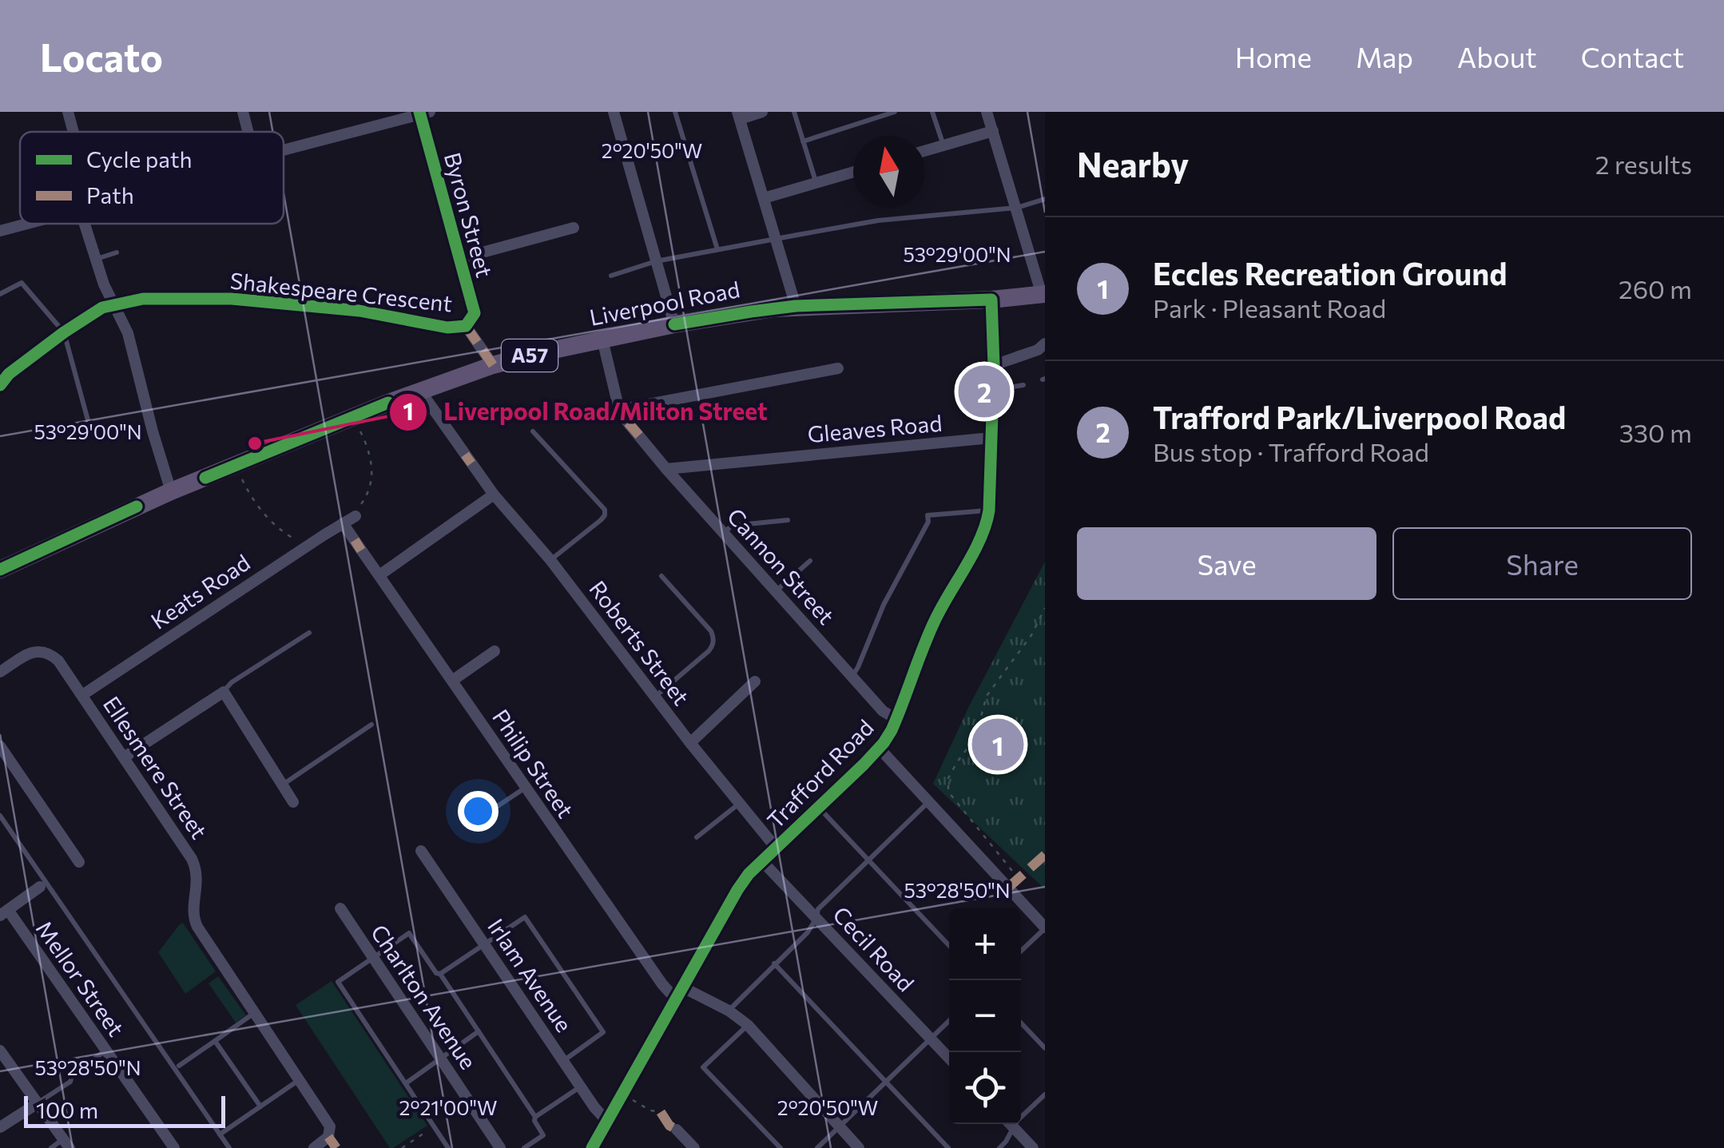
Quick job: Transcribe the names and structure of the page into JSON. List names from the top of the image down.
{
  "streets": {
    "main road": ["Liverpool Road", "A57"],
    "street": [
      "Byron Street",
      "Shakespeare Crescent",
      "Gleaves Road",
      "Cannon Street",
      "Keats Road",
      "Roberts Street",
      "Philip Street",
      "Ellesmere Street",
      "Trafford Road",
      "Cecil Road",
      "Irlam Avenue",
      "Mellor Street",
      "Charlton Avenue"
    ]
  },
  "crossings": [
    ["Byron Street", "Shakespeare Crescent"],
    ["Liverpool Road", "Cannon Street"],
    ["Liverpool Road", "Roberts Street"],
    ["Liverpool Road", "Trafford Road"],
    ["Gleaves Road", "Cannon Street"],
    ["Gleaves Road", "Trafford Road"],
    ["Cannon Street", "Trafford Road"],
    ["Keats Road", "Philip Street"],
    ["Keats Road", "Ellesmere Street"],
    ["Roberts Street", "Trafford Road"],
    ["Philip Street", "Trafford Road"],
    ["Trafford Road", "Cecil Road"],
    ["Trafford Road", "Irlam Avenue"]
  ],
  "places": ["Liverpool Road/Milton Street"],
  "legend": ["Cycle path", "Path"],
  "scale_bar": "100 m",
  "north": "top",
  "page": {
    "header": "Locato",
    "nav": [
      "Home",
      "Map",
      "About",
      "Contact"
    ],
    "heading": ["Nearby", "2 results"],
    "list": [
      {
        "mark": "1",
        "name": "Eccles Recreation Ground",
        "note": "Park · Pleasant Road",
        "value": "260 m"
      },
      {
        "mark": "2",
        "name": "Trafford Park/Liverpool Road",
        "note": "Bus stop · Trafford Road",
        "value": "330 m"
      }
    ],
    "pins": ["2", "1"],
    "buttons": ["Save", "Share"],
    "map_buttons": ["+", "−"],
    "scale": "100 m"
  },
  "coordinates": [
    "2°20'50\"W",
    "53°29'00\"N",
    "53°28'50\"N",
    "2°21'00\"W"
  ]
}
